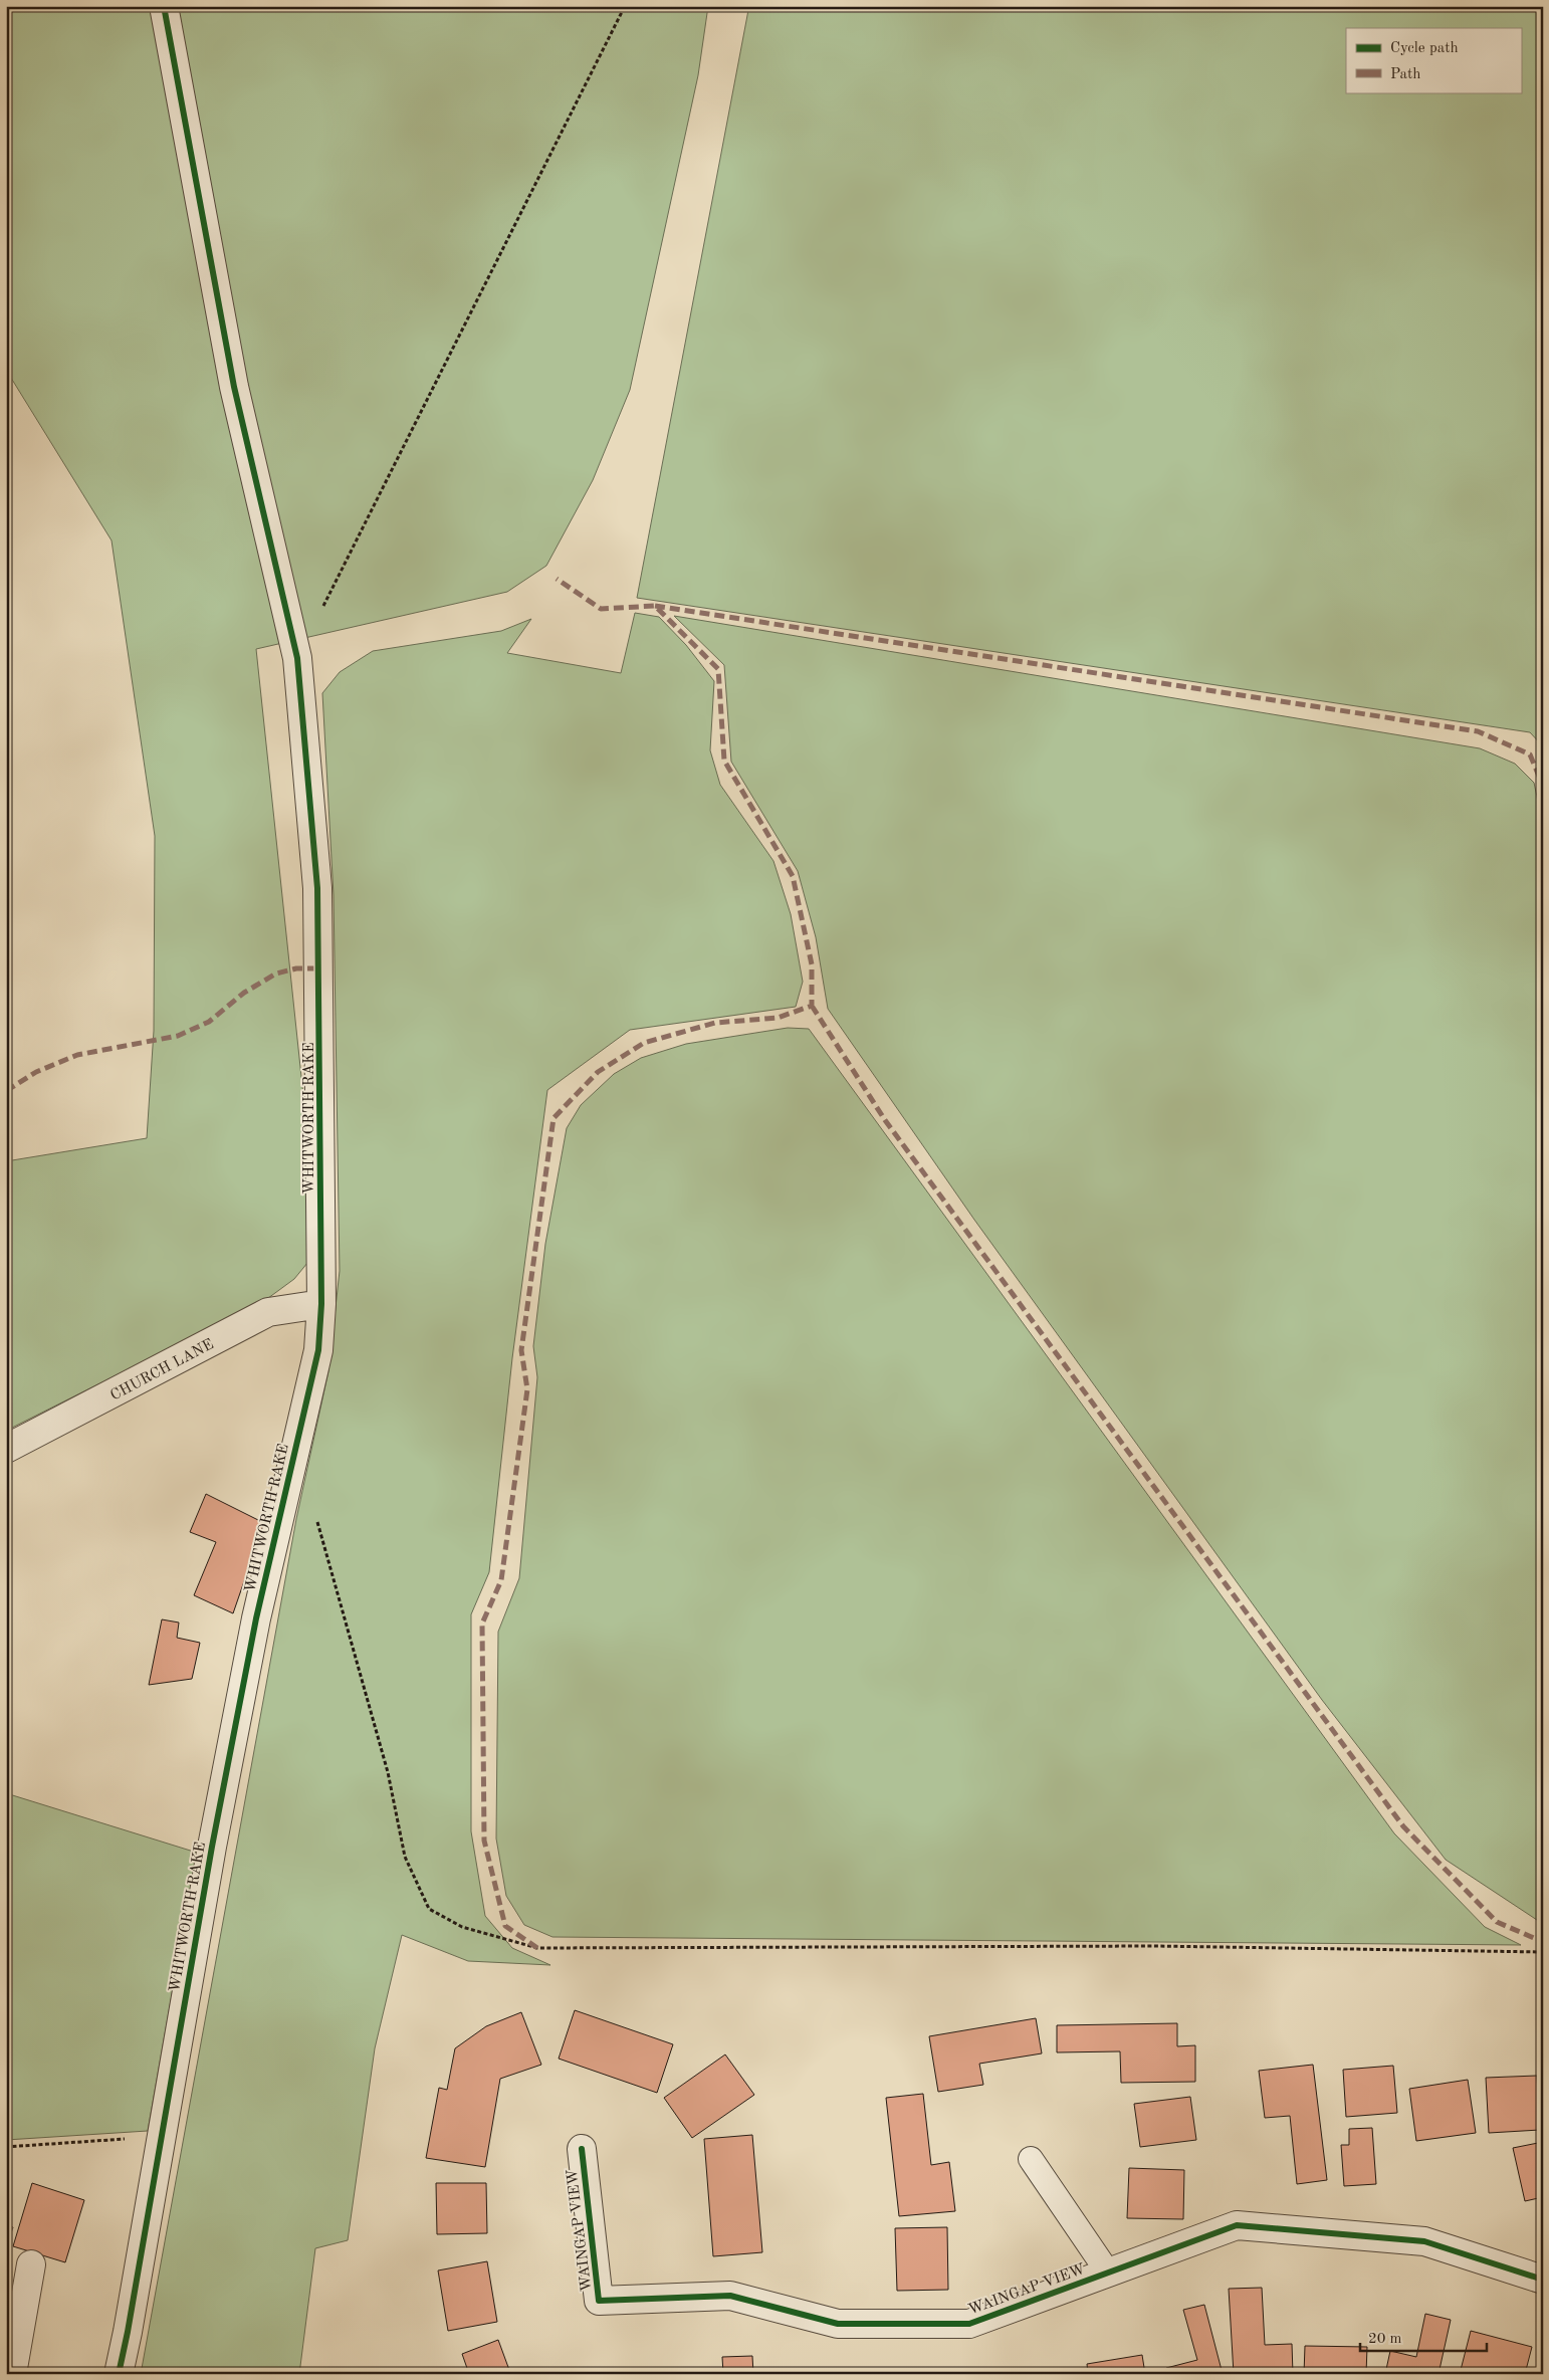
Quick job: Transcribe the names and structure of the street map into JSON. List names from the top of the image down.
{
  "streets": {
    "street": ["WHITWORTH RAKE", "CHURCH LANE", "WAINGAP VIEW"]
  },
  "crossings": [
    ["WHITWORTH RAKE", "CHURCH LANE"]
  ],
  "legend": ["Cycle path", "Path"],
  "scale_bar": "20 m"
}
